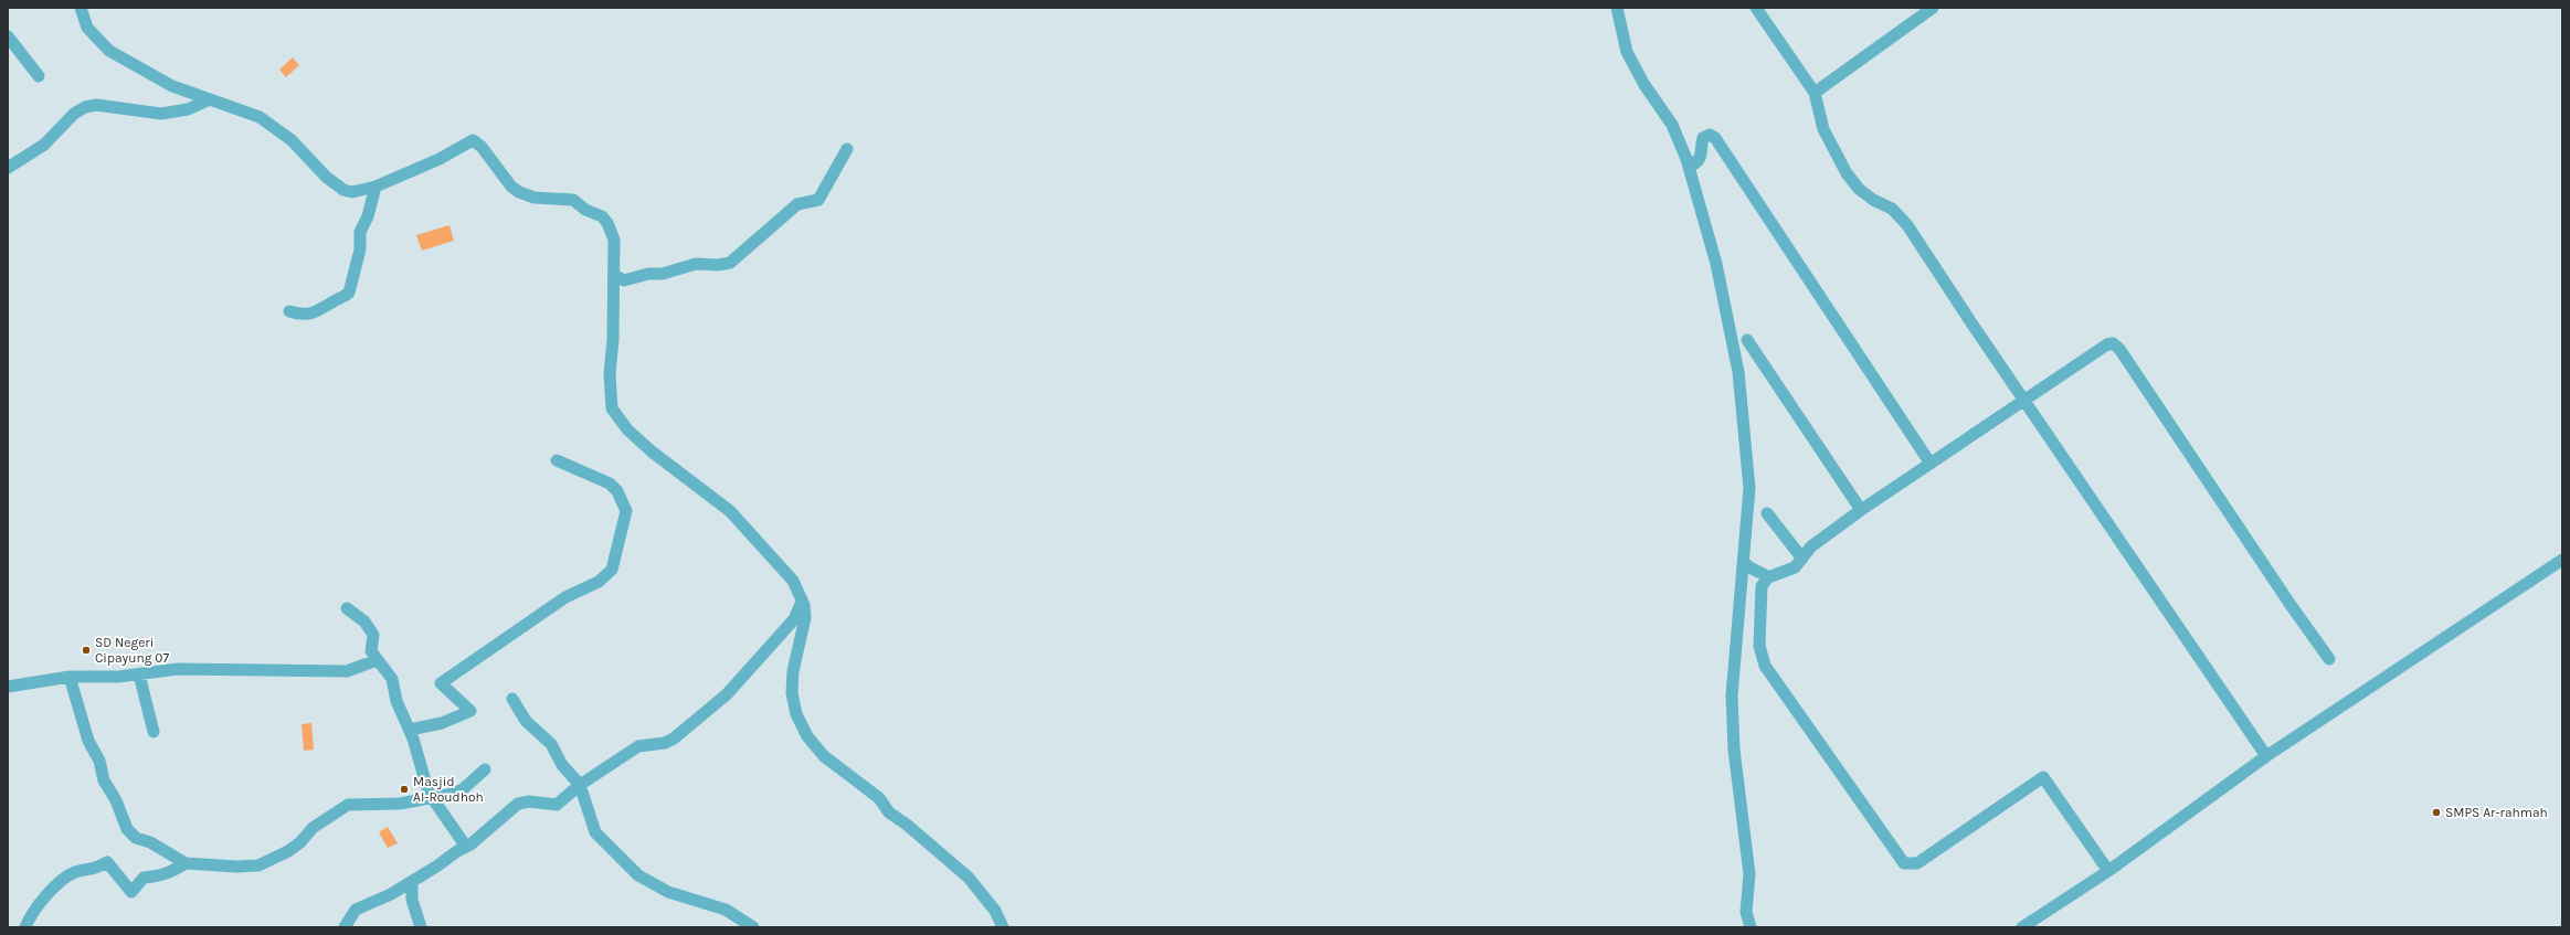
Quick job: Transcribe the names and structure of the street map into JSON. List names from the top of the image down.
{
  "places": ["SD Negeri Cipayung 07", "Masjid Al-Roudhoh", "SMPS Ar-rahmah"]
}
